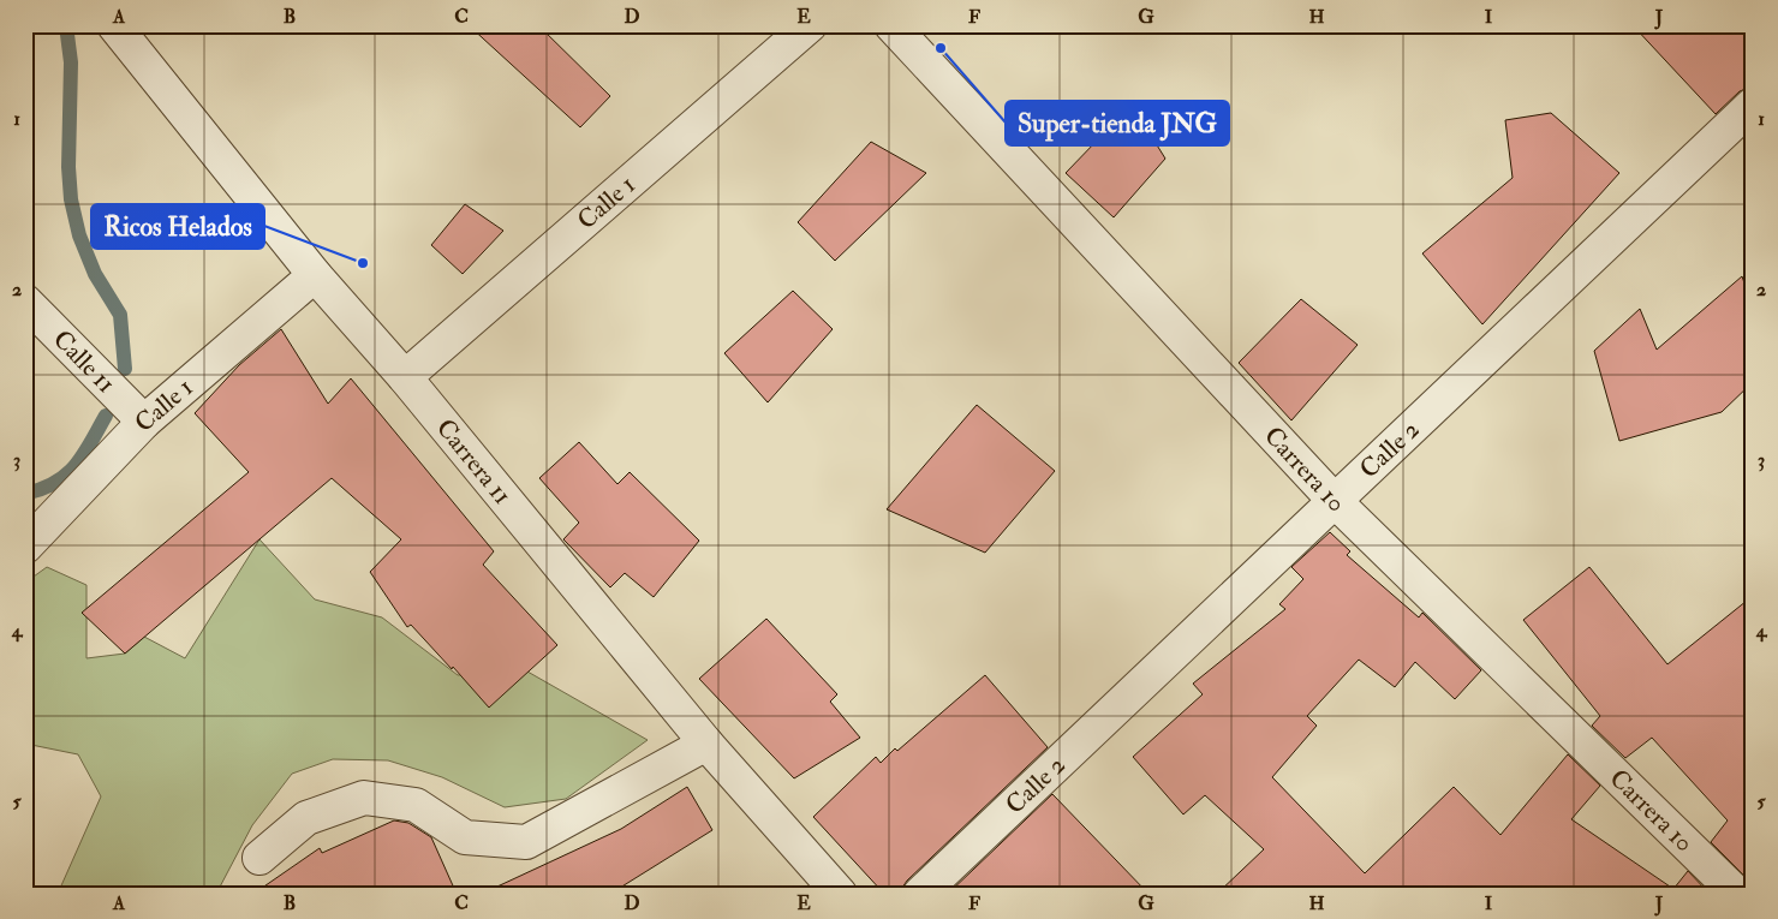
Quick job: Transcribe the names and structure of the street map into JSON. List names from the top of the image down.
{
  "streets": {
    "street": [
      "Calle 1",
      "Calle 11",
      "Calle 2",
      "Carrera 11",
      "Carrera 10"
    ]
  },
  "crossings": [
    ["Calle 1", "Calle 11"],
    ["Calle 1", "Carrera 11"],
    ["Calle 2", "Carrera 10"]
  ],
  "places": ["Super-tienda JNG", "Ricos Helados"],
  "grid": {
    "columns": [
      "A",
      "B",
      "C",
      "D",
      "E",
      "F",
      "G",
      "H",
      "I",
      "J"
    ],
    "rows": [
      "1",
      "2",
      "3",
      "4",
      "5"
    ]
  }
}
